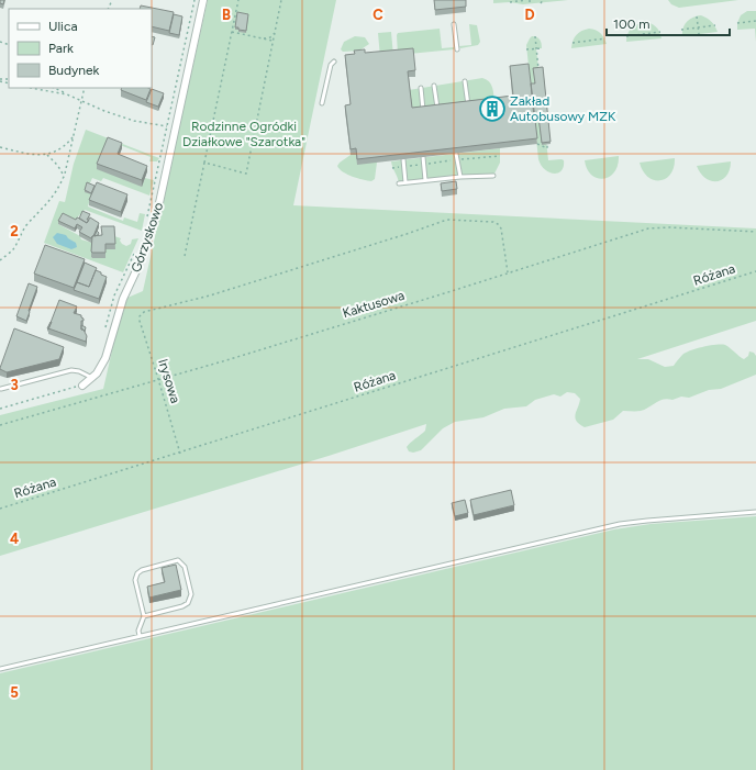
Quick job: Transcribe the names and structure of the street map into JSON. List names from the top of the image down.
{
  "streets": {
    "street": ["Górzyskowo"],
    "path": ["Różana", "Kaktusowa", "Irysowa"]
  },
  "crossings": [
    ["Różana", "Irysowa"],
    ["Kaktusowa", "Irysowa"]
  ],
  "parks": ["Rodzinne Ogródki Działkowe \"Szarotka\""],
  "places": {
    "building": ["Zakład Autobusowy MZK"]
  },
  "legend": ["Ulica", "Park", "Budynek"],
  "scale_bar": "100 m",
  "grid": {
    "columns": ["B", "C", "D"],
    "rows": [
      "2",
      "3",
      "4",
      "5"
    ]
  }
}
